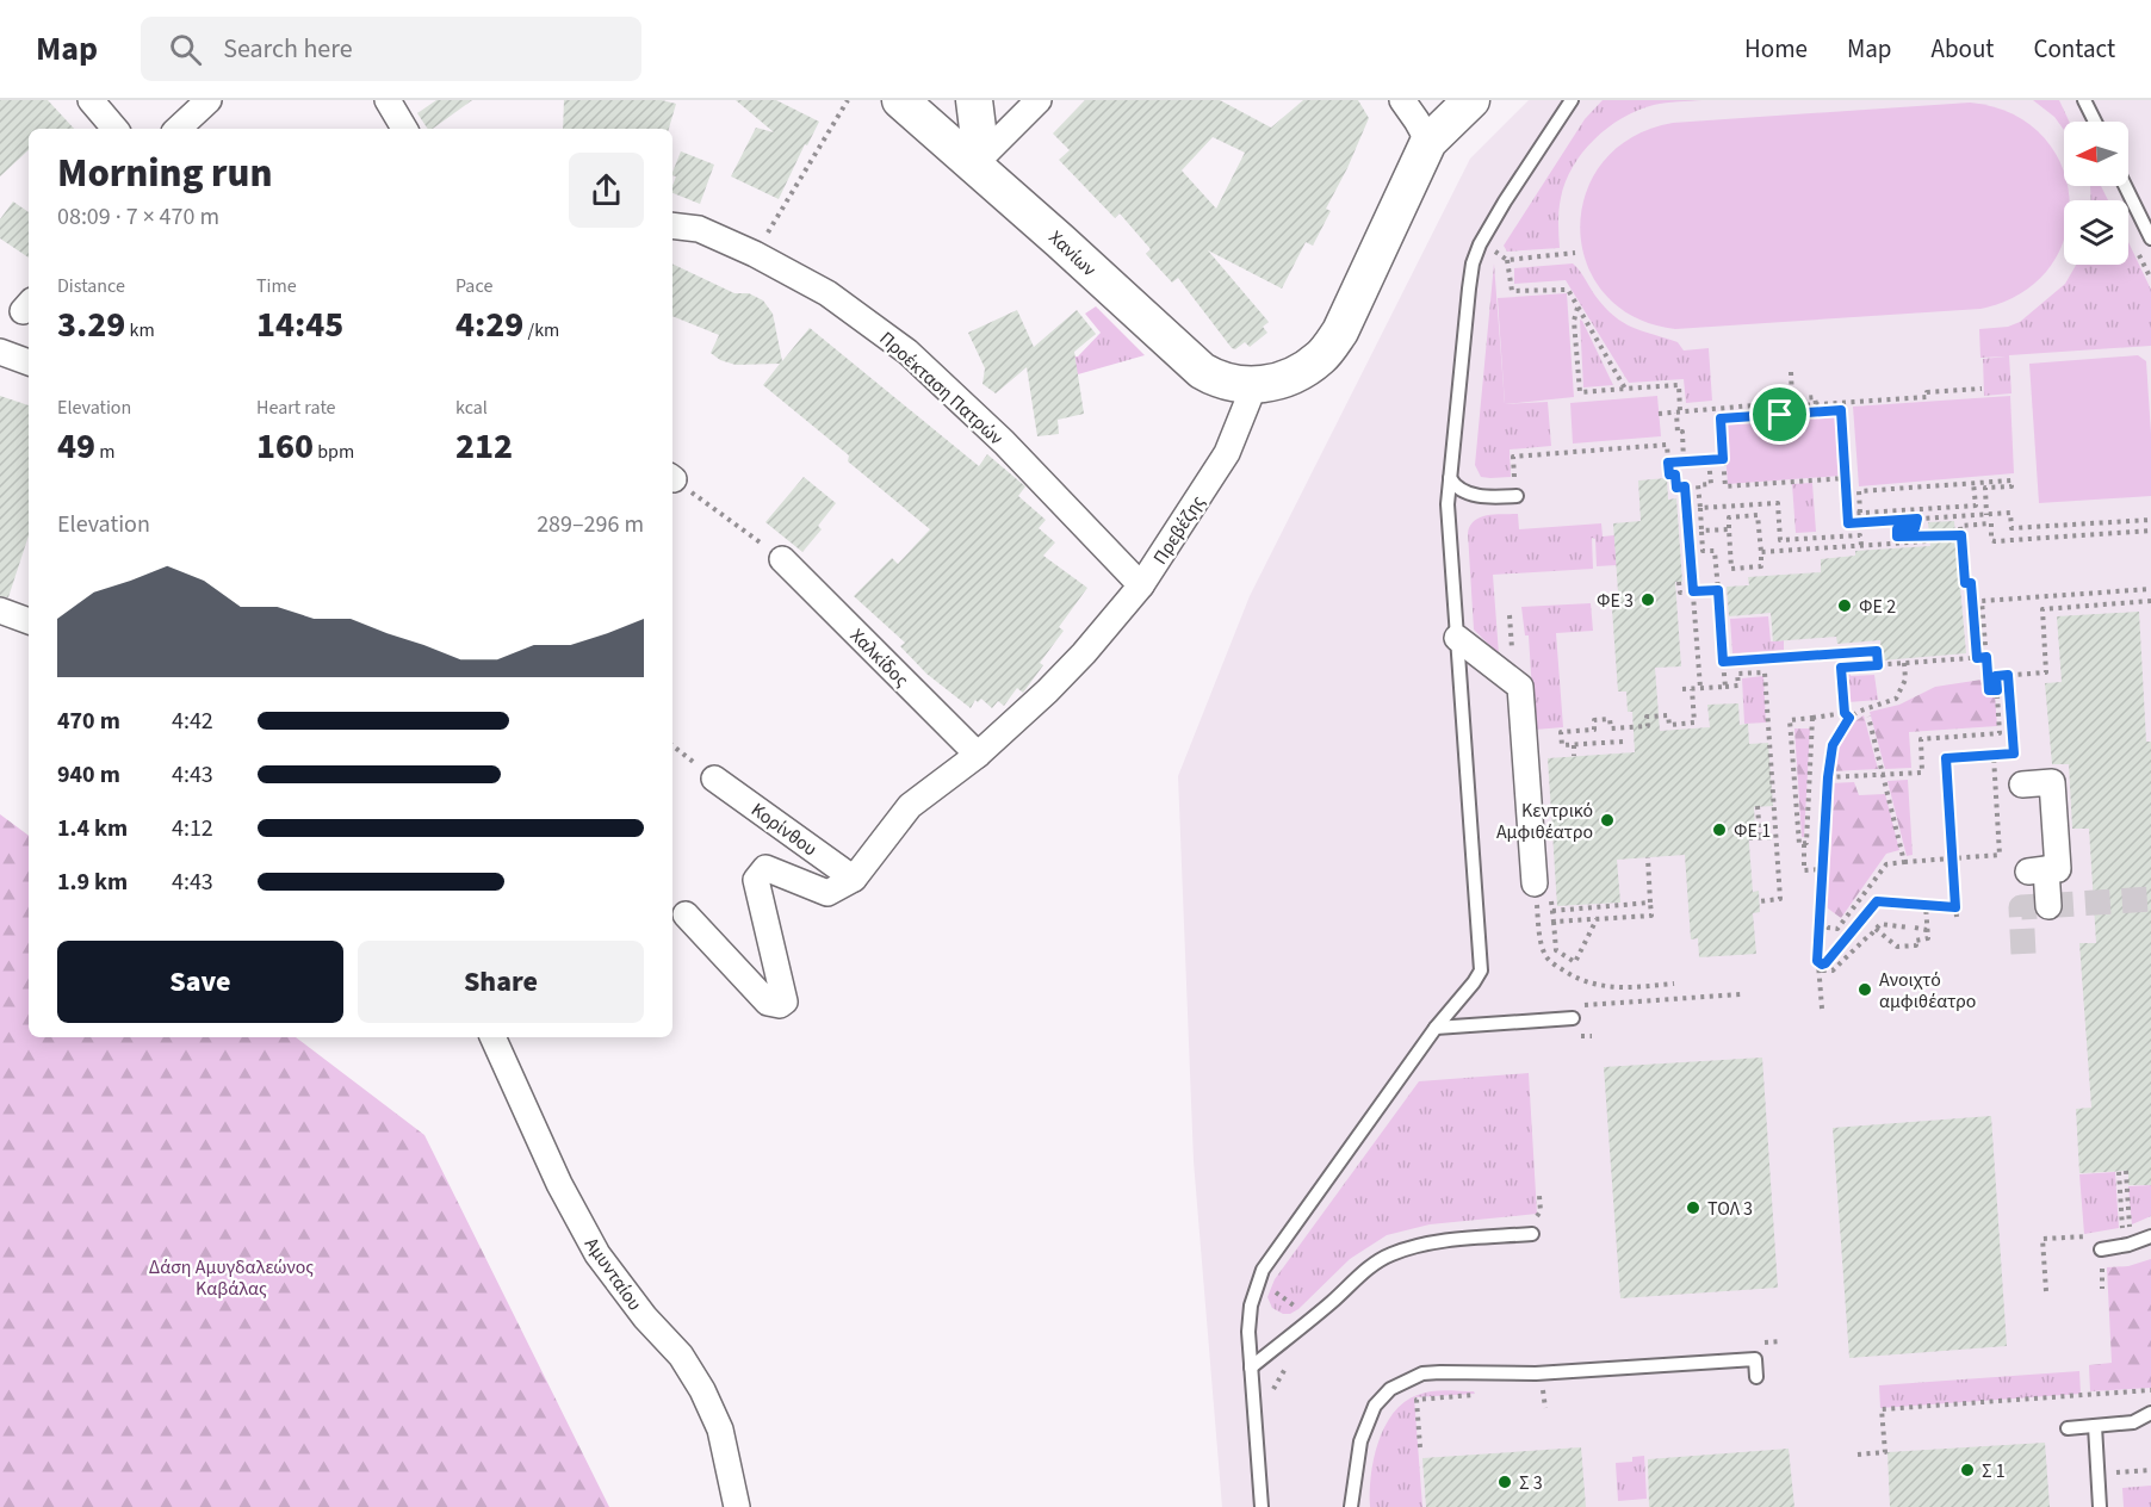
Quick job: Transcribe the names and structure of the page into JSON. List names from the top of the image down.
{
  "streets": {
    "street": [
      "Χανίων",
      "Προέκταση Πατρών",
      "Πρεβέζης",
      "Χαλκίδος",
      "Κορίνθου",
      "Αμυνταίου"
    ]
  },
  "crossings": [
    ["Χανίων", "Πρεβέζης"],
    ["Προέκταση Πατρών", "Πρεβέζης"],
    ["Πρεβέζης", "Χαλκίδος"],
    ["Πρεβέζης", "Κορίνθου"]
  ],
  "parks": ["Δάση Αμυγδαλεώνος Καβάλας"],
  "places": [
    "ΦΕ 3",
    "ΦΕ 2",
    "Κεντρικό Αμφιθέατρο",
    "ΦΕ 1",
    "Ανοιχτό αμφιθέατρο",
    "ΤΟΛ 3",
    "Σ 1",
    "Σ 3"
  ],
  "north": "left",
  "page": {
    "header": "Map",
    "search": "Search here",
    "nav": [
      "Home",
      "Map",
      "About",
      "Contact"
    ],
    "heading": ["Morning run", "08:09 · 7 × 470 m"],
    "stats": [
      ["Distance", "3.29 km"],
      ["Time", "14:45"],
      ["Pace", "4:29 /km"],
      ["Elevation", "49 m"],
      ["Heart rate", "160 bpm"],
      ["kcal", "212"]
    ],
    "chart": ["Elevation", "289–296 m"],
    "list": [
      {
        "name": "470 m",
        "note": "4:42"
      },
      {
        "name": "940 m",
        "note": "4:43"
      },
      {
        "name": "1.4 km",
        "note": "4:12"
      },
      {
        "name": "1.9 km",
        "note": "4:43"
      }
    ],
    "buttons": ["Save", "Share"]
  }
}
